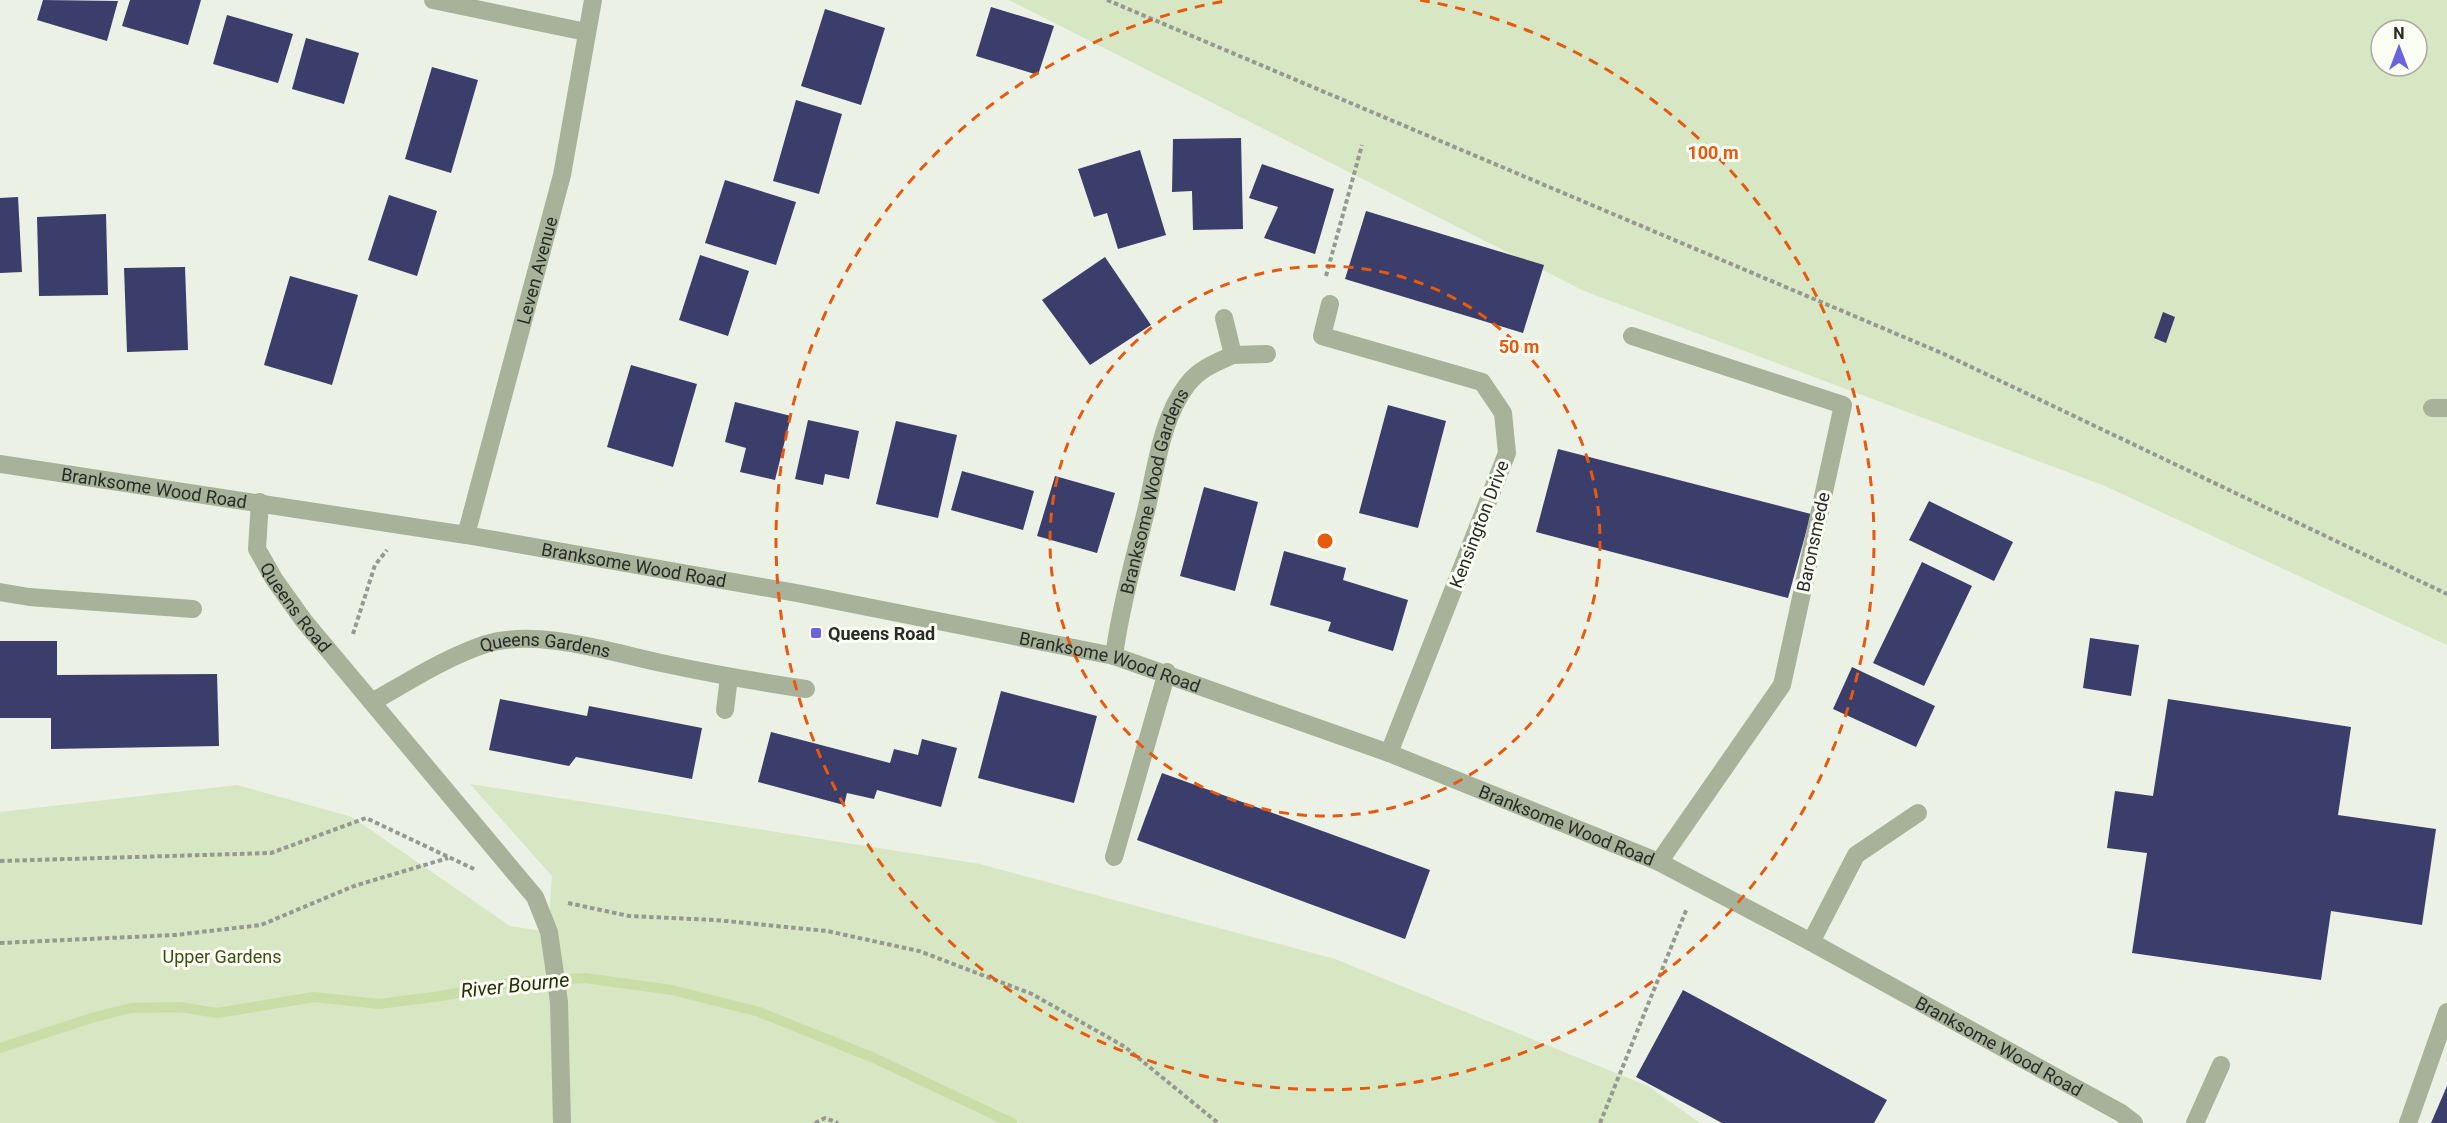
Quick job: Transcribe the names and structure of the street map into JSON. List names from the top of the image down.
{
  "streets": {
    "street": [
      "Leven Avenue",
      "Branksome Wood Road",
      "Branksome Wood Gardens",
      "Kensington Drive",
      "Baronsmede",
      "Queens Road",
      "Queens Gardens"
    ]
  },
  "crossings": [
    ["Leven Avenue", "Branksome Wood Road"],
    ["Branksome Wood Road", "Branksome Wood Gardens"],
    ["Branksome Wood Road", "Kensington Drive"],
    ["Branksome Wood Road", "Baronsmede"],
    ["Branksome Wood Road", "Queens Road"],
    ["Queens Road", "Queens Gardens"]
  ],
  "water": ["River Bourne"],
  "parks": ["Upper Gardens"],
  "places": {
    "transit": ["Queens Road"]
  },
  "north": "top",
  "rings": ["100 m", "50 m"]
}
